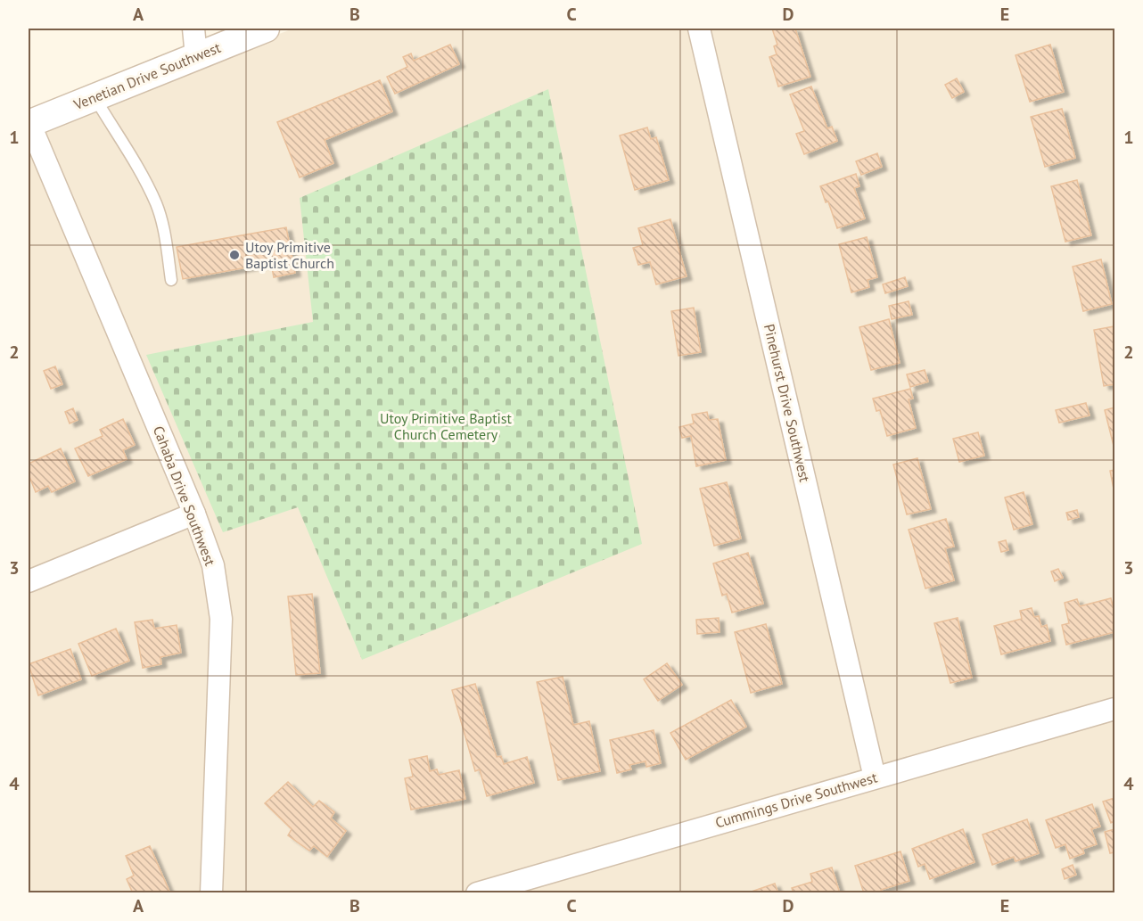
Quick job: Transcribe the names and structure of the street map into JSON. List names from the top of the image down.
{
  "streets": {
    "street": [
      "Venetian Drive Southwest",
      "Pinehurst Drive Southwest",
      "Cahaba Drive Southwest",
      "Cummings Drive Southwest"
    ]
  },
  "crossings": [
    ["Venetian Drive Southwest", "Cahaba Drive Southwest"],
    ["Pinehurst Drive Southwest", "Cummings Drive Southwest"]
  ],
  "parks": ["Utoy Primitive Baptist Church Cemetery"],
  "places": ["Utoy Primitive Baptist Church"],
  "grid": {
    "columns": [
      "A",
      "B",
      "C",
      "D",
      "E"
    ],
    "rows": [
      "1",
      "2",
      "3",
      "4"
    ]
  }
}
